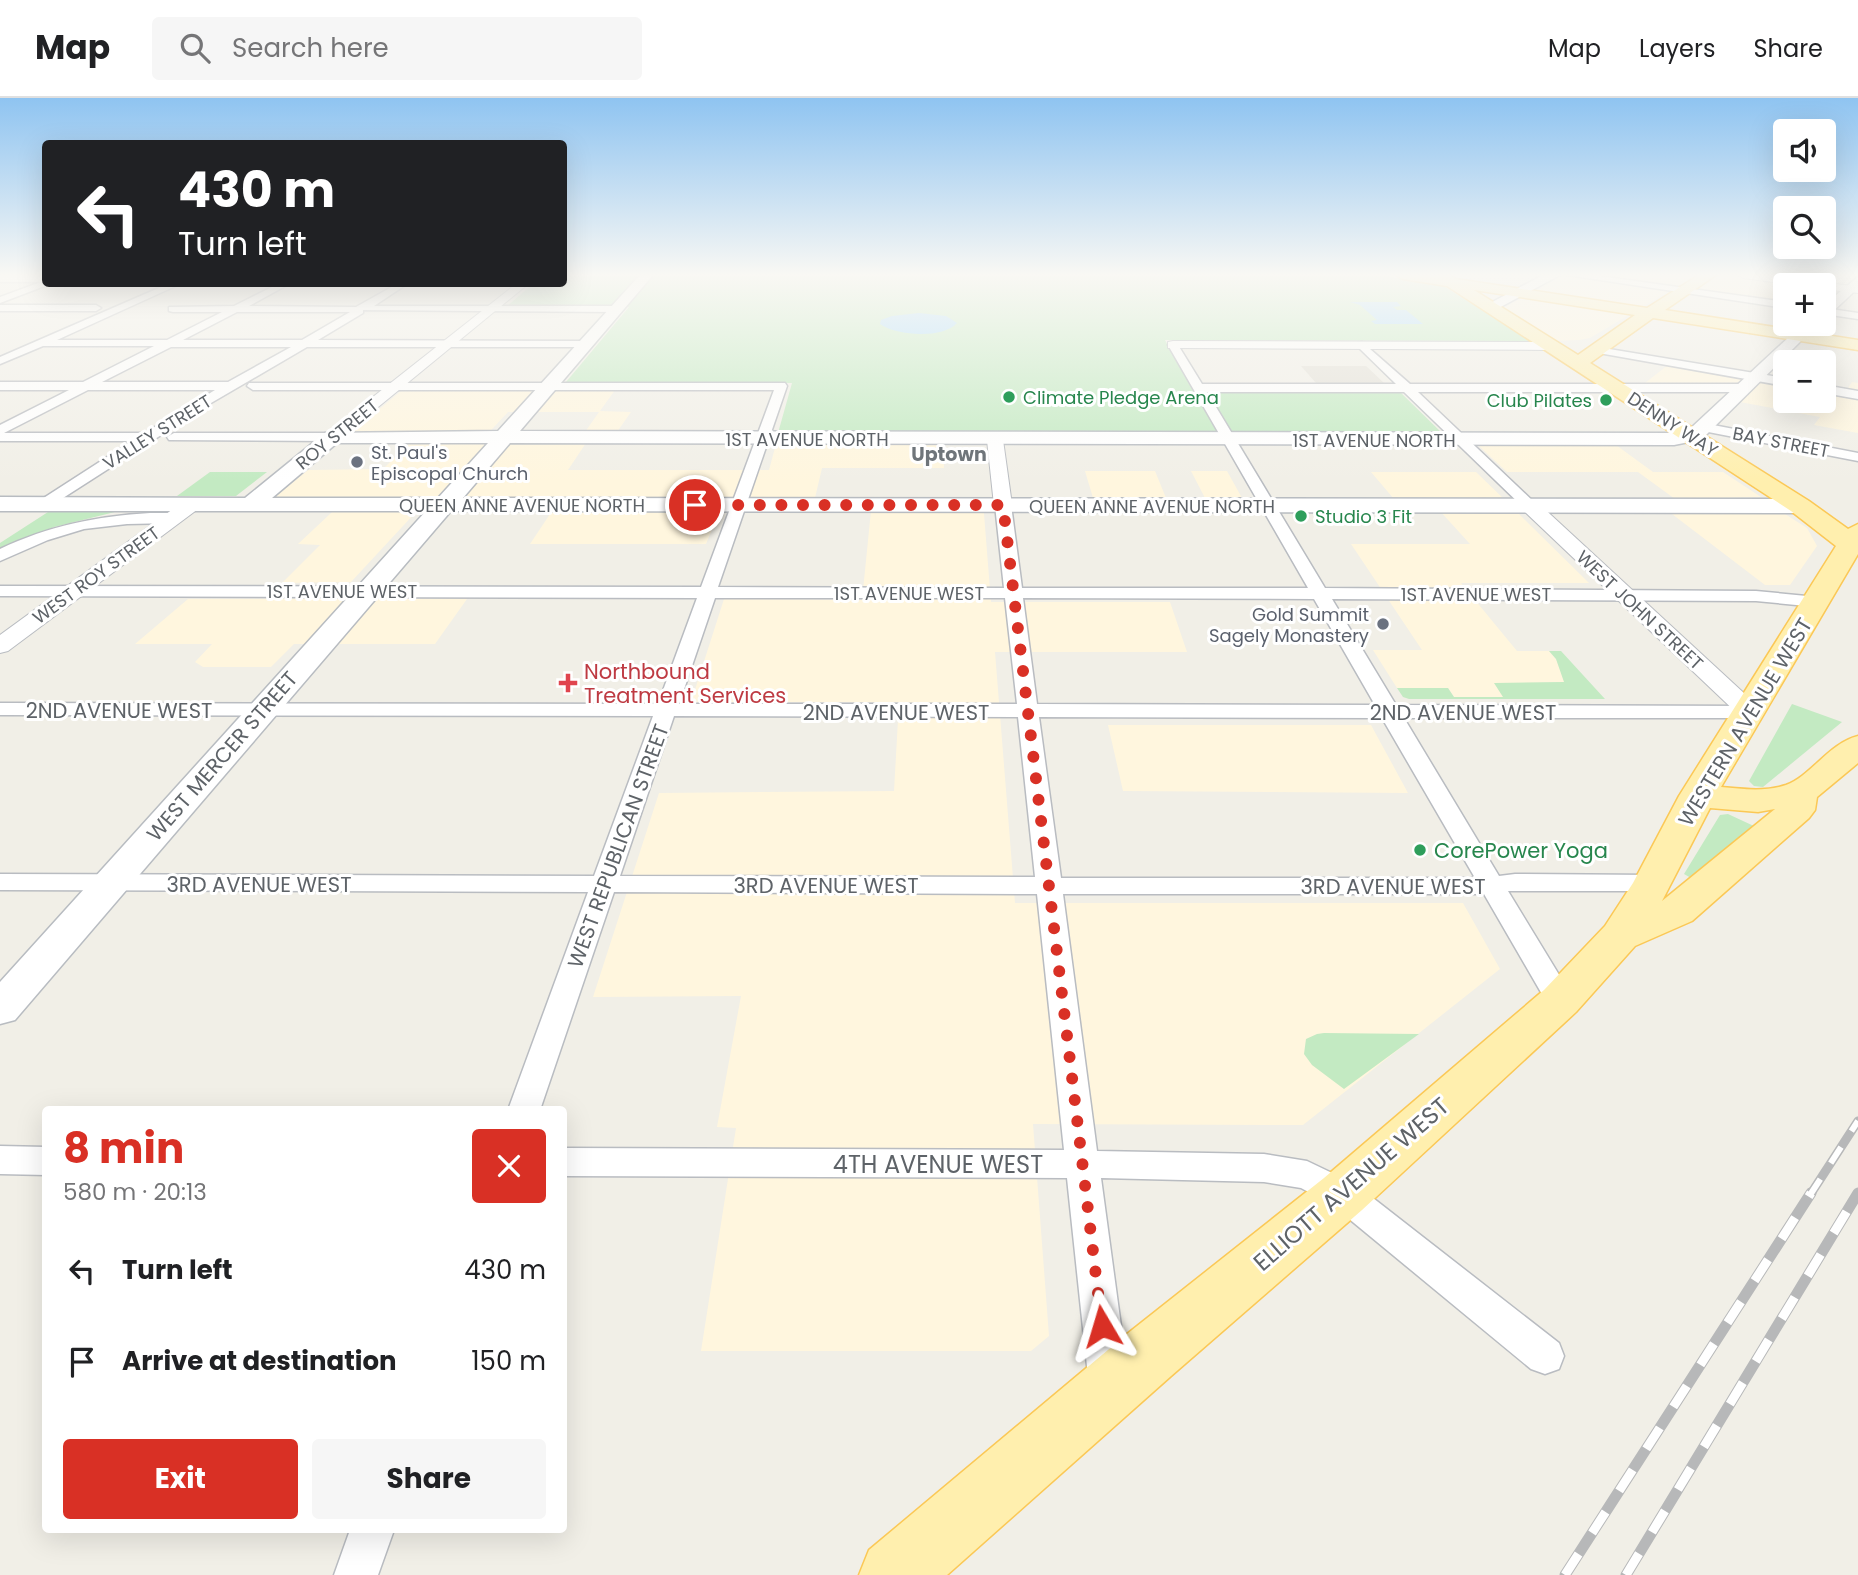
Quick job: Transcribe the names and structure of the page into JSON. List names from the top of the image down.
{
  "streets": {
    "main road": [
      "DENNY WAY",
      "ROY STREET",
      "1ST AVENUE NORTH",
      "QUEEN ANNE AVENUE NORTH",
      "WESTERN AVENUE WEST",
      "WEST MERCER STREET",
      "ELLIOTT AVENUE WEST"
    ],
    "street": [
      "VALLEY STREET",
      "BAY STREET",
      "WEST ROY STREET",
      "1ST AVENUE WEST",
      "WEST JOHN STREET",
      "2ND AVENUE WEST",
      "WEST REPUBLICAN STREET",
      "3RD AVENUE WEST",
      "4TH AVENUE WEST"
    ]
  },
  "crossings": [
    ["DENNY WAY", "1ST AVENUE NORTH"],
    ["DENNY WAY", "BAY STREET"],
    ["DENNY WAY", "QUEEN ANNE AVENUE NORTH"],
    ["DENNY WAY", "WESTERN AVENUE WEST"],
    ["VALLEY STREET", "1ST AVENUE NORTH"],
    ["VALLEY STREET", "QUEEN ANNE AVENUE NORTH"],
    ["ROY STREET", "1ST AVENUE NORTH"],
    ["ROY STREET", "QUEEN ANNE AVENUE NORTH"],
    ["1ST AVENUE NORTH", "BAY STREET"],
    ["1ST AVENUE NORTH", "WEST MERCER STREET"],
    ["1ST AVENUE NORTH", "WEST REPUBLICAN STREET"],
    ["QUEEN ANNE AVENUE NORTH", "WEST ROY STREET"],
    ["QUEEN ANNE AVENUE NORTH", "WEST JOHN STREET"],
    ["QUEEN ANNE AVENUE NORTH", "WEST MERCER STREET"],
    ["QUEEN ANNE AVENUE NORTH", "WEST REPUBLICAN STREET"],
    ["WEST ROY STREET", "1ST AVENUE WEST"],
    ["1ST AVENUE WEST", "WEST JOHN STREET"],
    ["1ST AVENUE WEST", "WESTERN AVENUE WEST"],
    ["1ST AVENUE WEST", "WEST MERCER STREET"],
    ["1ST AVENUE WEST", "WEST REPUBLICAN STREET"],
    ["WEST JOHN STREET", "2ND AVENUE WEST"],
    ["WEST JOHN STREET", "WESTERN AVENUE WEST"],
    ["2ND AVENUE WEST", "WESTERN AVENUE WEST"],
    ["2ND AVENUE WEST", "WEST MERCER STREET"],
    ["2ND AVENUE WEST", "WEST REPUBLICAN STREET"],
    ["WESTERN AVENUE WEST", "3RD AVENUE WEST"],
    ["WESTERN AVENUE WEST", "ELLIOTT AVENUE WEST"],
    ["WEST MERCER STREET", "WEST REPUBLICAN STREET"],
    ["WEST MERCER STREET", "3RD AVENUE WEST"],
    ["WEST REPUBLICAN STREET", "3RD AVENUE WEST"],
    ["4TH AVENUE WEST", "ELLIOTT AVENUE WEST"]
  ],
  "districts": ["Uptown"],
  "places": {
    "other": [
      "Climate Pledge Arena",
      "Club Pilates",
      "St. Paul's Episcopal Church",
      "Studio 3 Fit",
      "Gold Summit Sagely Monastery",
      "CorePower Yoga"
    ],
    "health": ["Northbound Treatment Services"]
  },
  "page": {
    "header": "Map",
    "search": "Search here",
    "nav": ["Map", "Layers", "Share"],
    "map_buttons": ["+", "−"],
    "turn": ["430 m", "Turn left"],
    "heading": ["8 min", "580 m · 20:13"],
    "list": [
      {
        "name": "Turn left",
        "value": "430 m"
      },
      {
        "name": "Arrive at destination",
        "value": "150 m"
      }
    ],
    "buttons": ["Exit", "Share"]
  }
}
